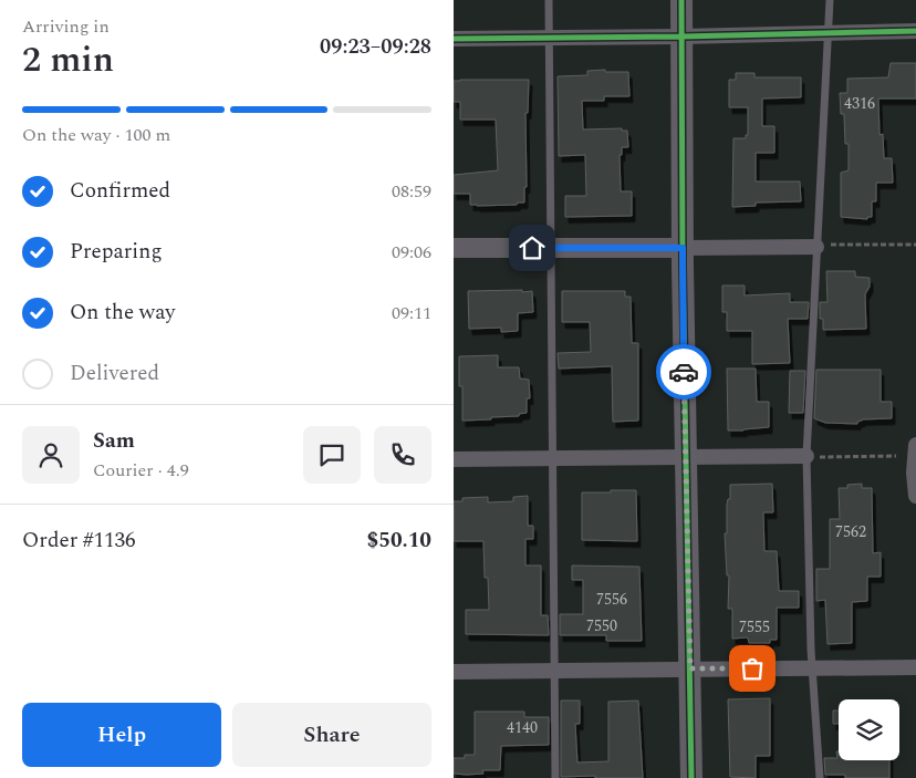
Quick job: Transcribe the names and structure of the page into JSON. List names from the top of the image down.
{
  "house_numbers": [
    "4316",
    "7562",
    "7556",
    "7550",
    "7555",
    "4140"
  ],
  "page": {
    "heading": ["2 min", "Arriving in", "09:23–09:28"],
    "panel": [
      "Sam",
      "Courier · 4.9",
      "Order #1136",
      "$50.10"
    ],
    "bar": "On the way · 100 m",
    "list": [
      ["Confirmed", "08:59"],
      ["Preparing", "09:06"],
      ["On the way", "09:11"],
      "Delivered"
    ],
    "buttons": ["Help", "Share"]
  }
}
